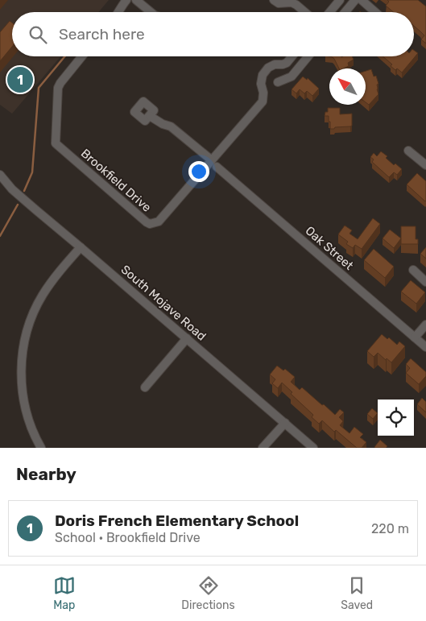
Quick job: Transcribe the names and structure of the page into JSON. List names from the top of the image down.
{
  "streets": {
    "street": ["Brookfield Drive", "Oak Street", "South Mojave Road"]
  },
  "crossings": [
    ["Brookfield Drive", "Oak Street"]
  ],
  "north": "top left",
  "page": {
    "search": "Search here",
    "pins": "1",
    "heading": "Nearby",
    "list": [
      {
        "mark": "1",
        "name": "Doris French Elementary School",
        "note": "School · Brookfield Drive",
        "value": "220 m"
      }
    ],
    "nav": ["Map", "Directions", "Saved"]
  }
}
